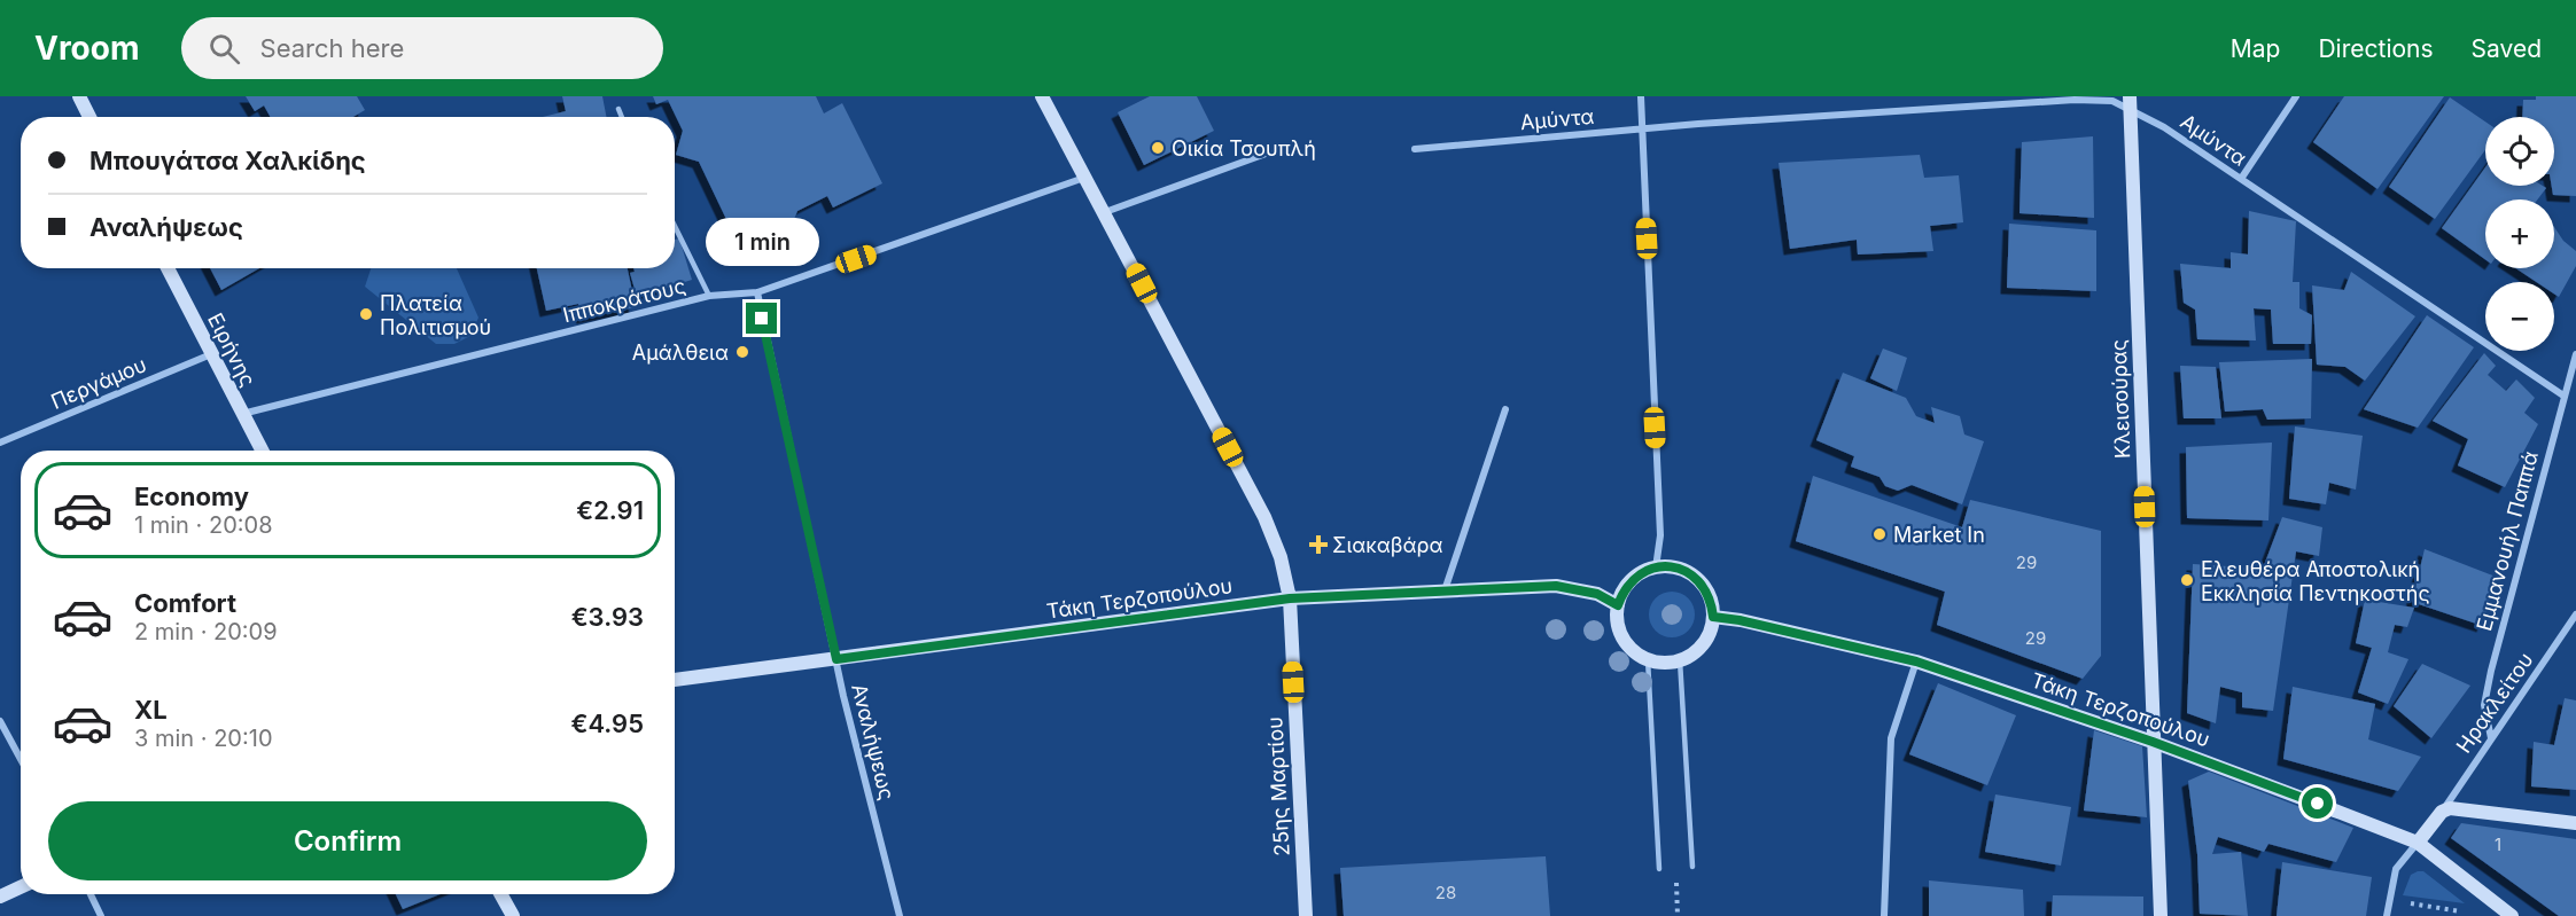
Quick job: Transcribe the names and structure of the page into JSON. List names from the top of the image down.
{
  "streets": {
    "main road": [
      "Ειρήνης",
      "Κλεισούρας",
      "Τάκη Τερζοπούλου",
      "25ης Μαρτίου"
    ],
    "street": [
      "Αμύντα",
      "Ιπποκράτους",
      "Περγάμου",
      "Εμμανουήλ Παππά",
      "Ηρακλείτου",
      "Αναλήψεως"
    ]
  },
  "crossings": [
    ["Αμύντα", "Κλεισούρας"],
    ["Αμύντα", "Εμμανουήλ Παππά"],
    ["Ιπποκράτους", "Ειρήνης"],
    ["Ιπποκράτους", "Αναλήψεως"],
    ["Ιπποκράτους", "25ης Μαρτίου"],
    ["Ειρήνης", "Περγάμου"],
    ["Κλεισούρας", "Τάκη Τερζοπούλου"],
    ["Εμμανουήλ Παππά", "Ηρακλείτου"],
    ["Τάκη Τερζοπούλου", "Αναλήψεως"],
    ["Τάκη Τερζοπούλου", "25ης Μαρτίου"]
  ],
  "places": {
    "other": [
      "Οικία Τσουπλή",
      "Πλατεία Πολιτισμού",
      "Αμάλθεια",
      "Market In",
      "Ελευθέρα Αποστολική Εκκλησία Πεντηκοστής"
    ],
    "health": ["Σιακαβάρα"]
  },
  "house_numbers": [
    "29",
    "29",
    "1",
    "28"
  ],
  "page": {
    "header": "Vroom",
    "search": "Search here",
    "nav": ["Map", "Directions", "Saved"],
    "map_buttons": ["+", "−"],
    "banner": ["Μπουγάτσα Χαλκίδης", "Αναλήψεως"],
    "bubble": "1 min",
    "list": [
      {
        "name": "Economy",
        "note": "1 min · 20:08",
        "value": "€2.91"
      },
      {
        "name": "Comfort",
        "note": "2 min · 20:09",
        "value": "€3.93"
      },
      {
        "name": "XL",
        "note": "3 min · 20:10",
        "value": "€4.95"
      }
    ],
    "buttons": "Confirm"
  }
}
